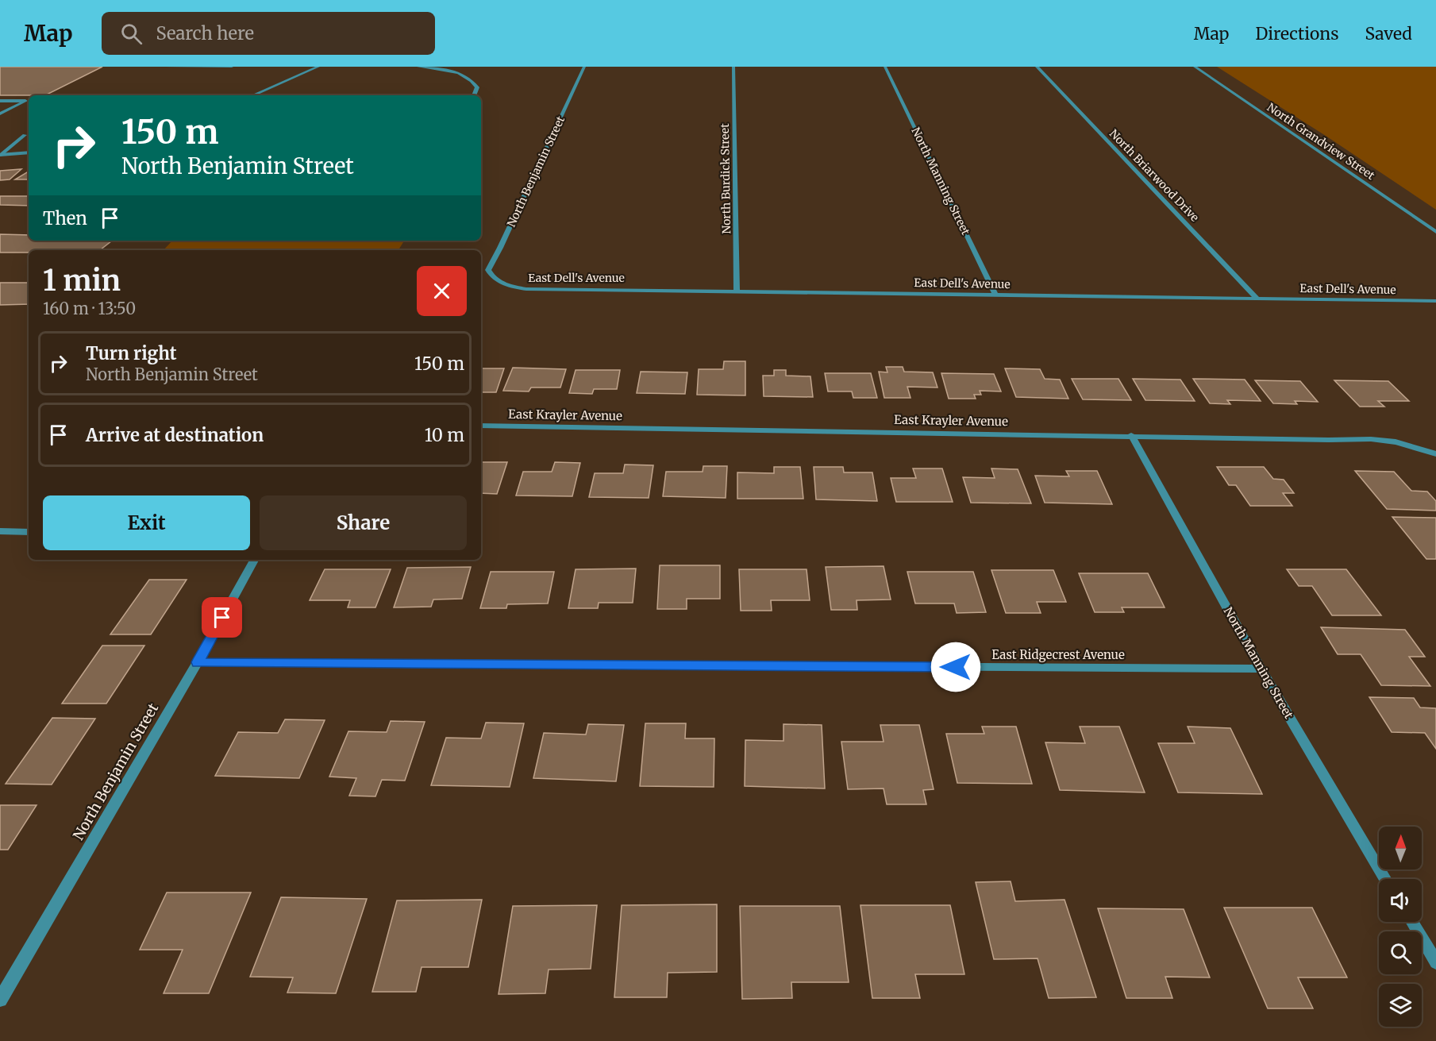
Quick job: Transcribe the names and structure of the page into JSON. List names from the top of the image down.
{
  "streets": {
    "street": [
      "North Grandview Street",
      "North Benjamin Street",
      "North Briarwood Drive",
      "North Burdick Street",
      "North Manning Street",
      "East Dell's Avenue",
      "East Krayler Avenue",
      "East Ridgecrest Avenue"
    ]
  },
  "crossings": [
    ["North Benjamin Street", "East Dell's Avenue"],
    ["North Benjamin Street", "East Ridgecrest Avenue"],
    ["North Briarwood Drive", "East Dell's Avenue"],
    ["North Burdick Street", "East Dell's Avenue"],
    ["North Manning Street", "East Dell's Avenue"],
    ["North Manning Street", "East Krayler Avenue"],
    ["North Manning Street", "East Ridgecrest Avenue"]
  ],
  "north": "top",
  "page": {
    "header": "Map",
    "search": "Search here",
    "nav": ["Map", "Directions", "Saved"],
    "turn": ["150 m", "North Benjamin Street"],
    "then": "Then",
    "heading": ["1 min", "160 m · 13:50"],
    "list": [
      {
        "name": "Turn right",
        "note": "North Benjamin Street",
        "value": "150 m"
      },
      {
        "name": "Arrive at destination",
        "value": "10 m"
      }
    ],
    "buttons": ["Exit", "Share"]
  }
}
